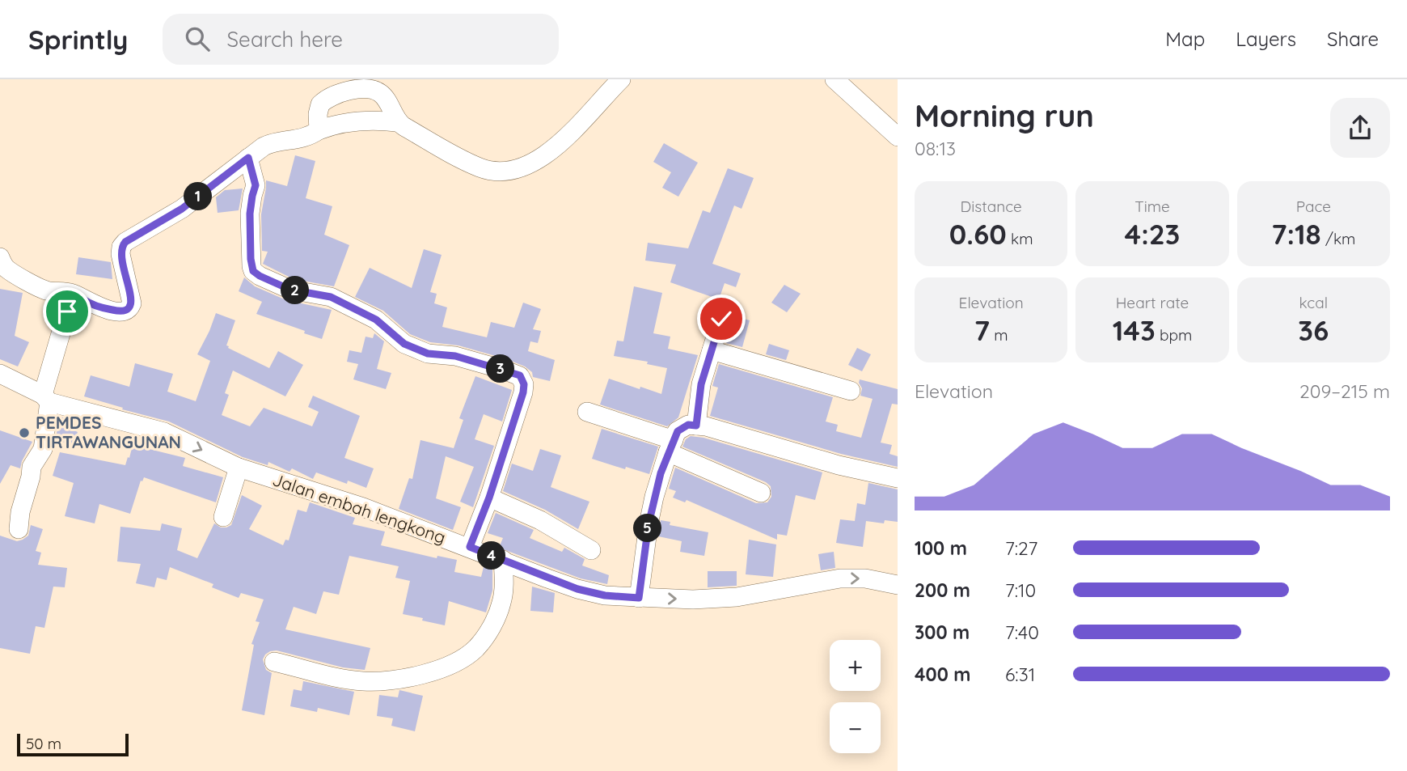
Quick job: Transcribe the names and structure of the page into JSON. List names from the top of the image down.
{
  "streets": {
    "street": ["Jalan embah lengkong"]
  },
  "places": ["PEMDES TIRTAWANGUNAN"],
  "scale_bar": "50 m",
  "page": {
    "header": "Sprintly",
    "search": "Search here",
    "nav": ["Map", "Layers", "Share"],
    "heading": ["Morning run", "08:13"],
    "stats": [
      ["Distance", "0.60 km"],
      ["Time", "4:23"],
      ["Pace", "7:18 /km"],
      ["Elevation", "7 m"],
      ["Heart rate", "143 bpm"],
      ["kcal", "36"]
    ],
    "pins": [
      "1",
      "2",
      "3",
      "5",
      "4"
    ],
    "chart": ["Elevation", "209–215 m"],
    "list": [
      {
        "name": "100 m",
        "note": "7:27"
      },
      {
        "name": "200 m",
        "note": "7:10"
      },
      {
        "name": "300 m",
        "note": "7:40"
      },
      {
        "name": "400 m",
        "note": "6:31"
      }
    ],
    "map_buttons": ["+", "−"],
    "scale": "50 m"
  }
}
